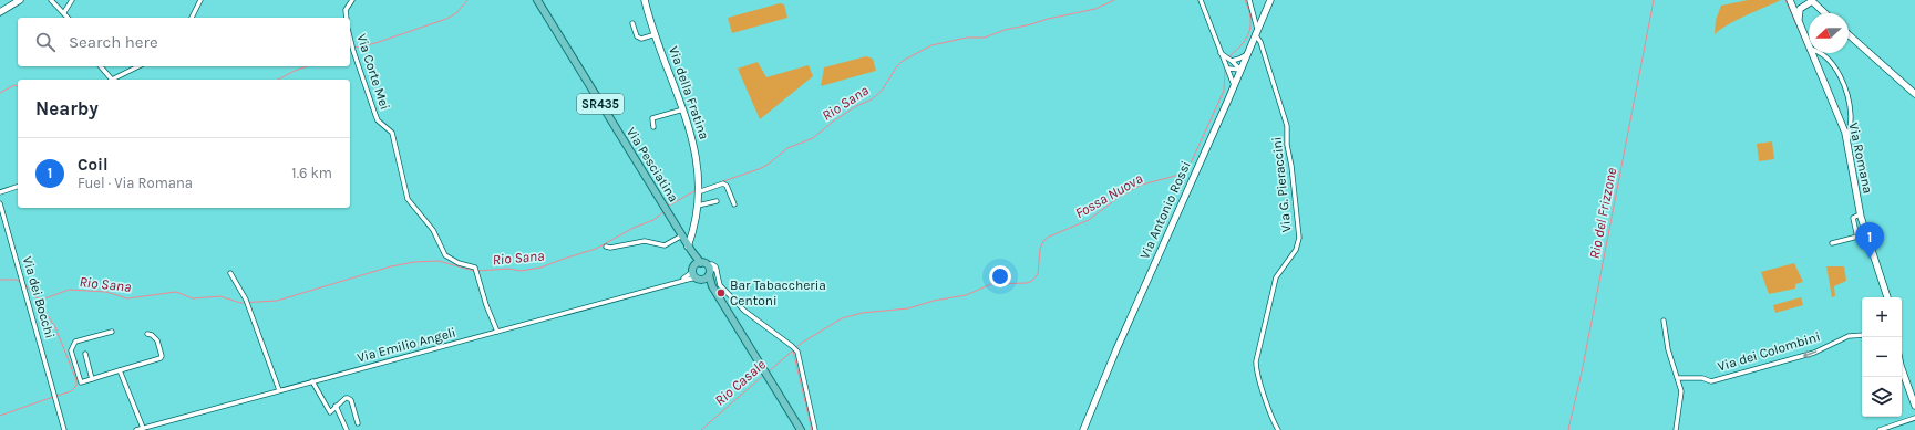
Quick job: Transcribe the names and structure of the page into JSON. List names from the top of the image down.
{
  "streets": {
    "main road": ["SR435", "Via Pesciatina"],
    "street": [
      "Via Corte Mei",
      "Via della Fratina",
      "Via Romana",
      "Via G. Pieraccini",
      "Via Antonio Rossi",
      "Via dei Bocchi",
      "Via Emilio Angeli",
      "Via dei Colombini"
    ]
  },
  "crossings": [
    ["Via Corte Mei", "Via Emilio Angeli"],
    ["Via della Fratina", "Via Pesciatina"],
    ["Via Pesciatina", "Via Emilio Angeli"],
    ["Via G. Pieraccini", "Via Antonio Rossi"]
  ],
  "one_way": ["Via dei Colombini"],
  "water": [
    "Rio Sana",
    "Fossa Nuova",
    "Rio del Frizzone",
    "Rio Casale"
  ],
  "places": ["Bar Tabaccheria Centoni"],
  "north": "left",
  "page": {
    "search": "Search here",
    "heading": "Nearby",
    "list": [
      {
        "mark": "1",
        "name": "Coil",
        "note": "Fuel · Via Romana",
        "value": "1.6 km"
      }
    ],
    "pins": "1",
    "map_buttons": ["+", "−"]
  }
}
